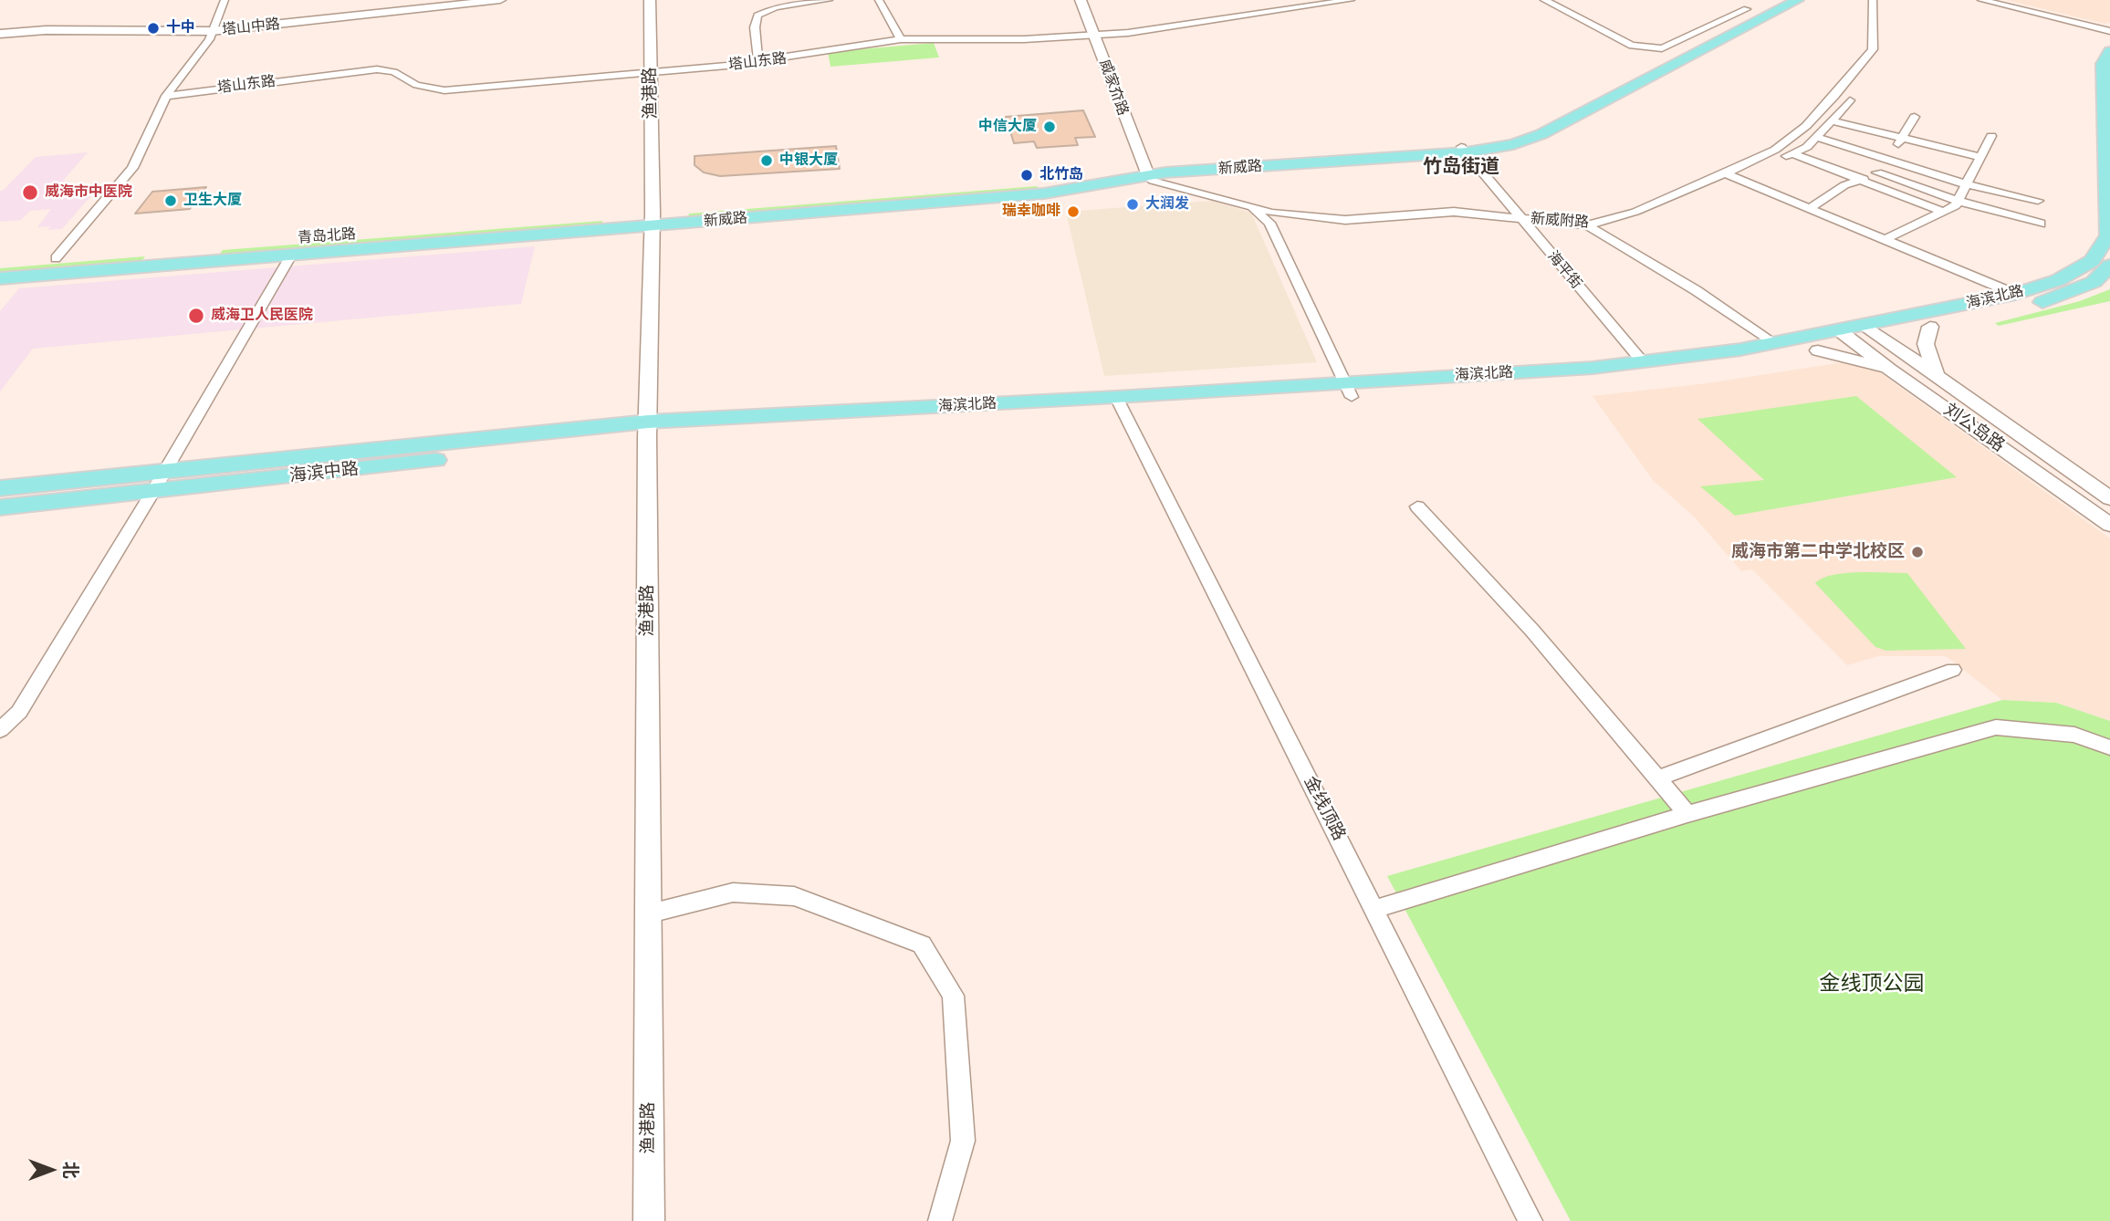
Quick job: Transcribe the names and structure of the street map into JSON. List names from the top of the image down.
{
  "streets": {
    "main road": [
      "新威路",
      "青岛北路",
      "海滨北路",
      "海滨中路"
    ],
    "street": [
      "塔山中路",
      "塔山东路",
      "威家夼路",
      "渔港路",
      "新威附路",
      "海平街",
      "刘公岛路",
      "金线顶路"
    ]
  },
  "crossings": [
    ["塔山东路", "威家夼路"],
    ["塔山东路", "渔港路"],
    ["威家夼路", "新威路"],
    ["威家夼路", "新威附路"],
    ["渔港路", "新威路"],
    ["渔港路", "青岛北路"],
    ["渔港路", "海滨北路"],
    ["渔港路", "海滨中路"],
    ["新威路", "新威附路"],
    ["新威路", "青岛北路"],
    ["新威路", "海平街"],
    ["新威附路", "海平街"],
    ["海平街", "海滨北路"],
    ["海滨北路", "刘公岛路"],
    ["海滨北路", "海滨中路"],
    ["海滨北路", "金线顶路"]
  ],
  "districts": ["竹岛街道"],
  "parks": ["金线顶公园"],
  "places": [
    "十中",
    "中信大厦",
    "中银大厦",
    "北竹岛",
    "威海市中医院",
    "卫生大厦",
    "大润发",
    "瑞幸咖啡",
    "威海卫人民医院",
    "威海市第二中学北校区"
  ],
  "north": "right"
}
